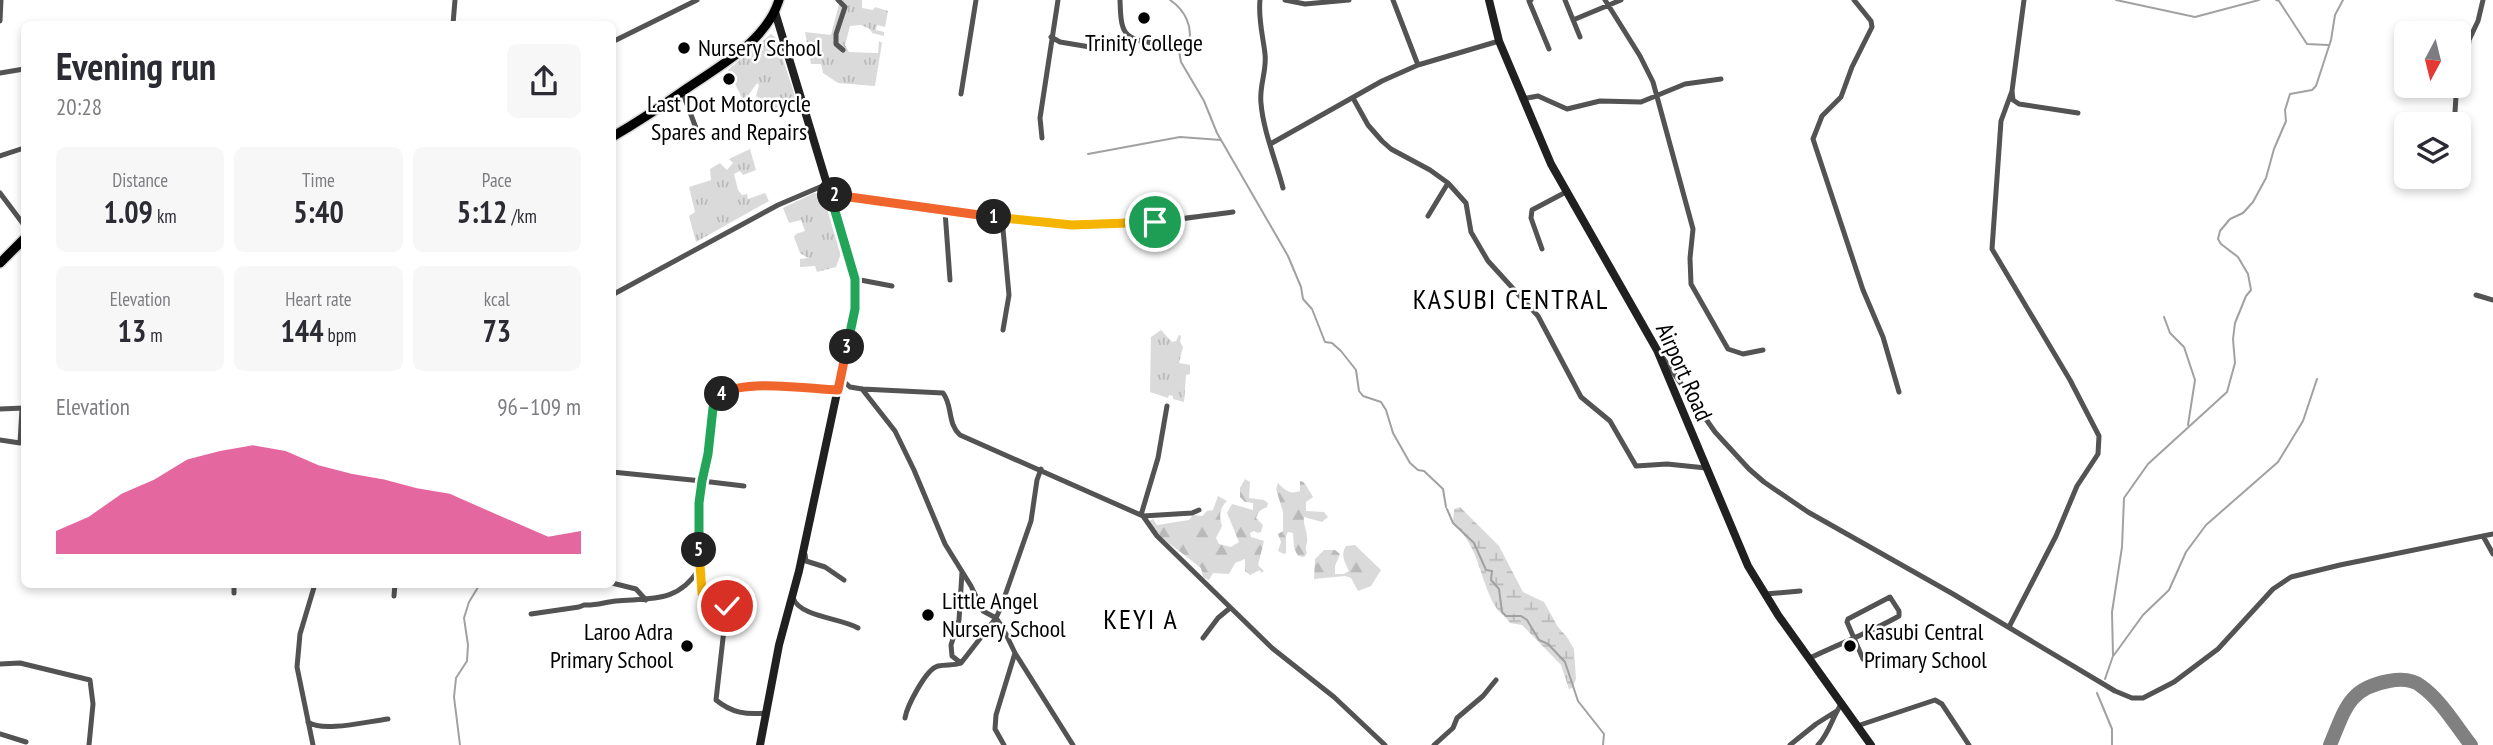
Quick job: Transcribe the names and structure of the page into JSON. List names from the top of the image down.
{
  "streets": {
    "street": ["Airport Road"]
  },
  "districts": ["KASUBI CENTRAL", "KEYI A"],
  "places": [
    "Trinity College",
    "Nursery School",
    "Last Dot Motorcycle Spares and Repairs",
    "Little Angel Nursery School",
    "Laroo Adra Primary School",
    "Kasubi Central Primary School"
  ],
  "north": "bottom",
  "page": {
    "heading": ["Evening run", "20:28"],
    "stats": [
      ["Distance", "1.09 km"],
      ["Time", "5:40"],
      ["Pace", "5:12 /km"],
      ["Elevation", "13 m"],
      ["Heart rate", "144 bpm"],
      ["kcal", "73"]
    ],
    "pins": [
      "2",
      "1",
      "3",
      "4",
      "5"
    ],
    "chart": ["Elevation", "96–109 m"]
  }
}
